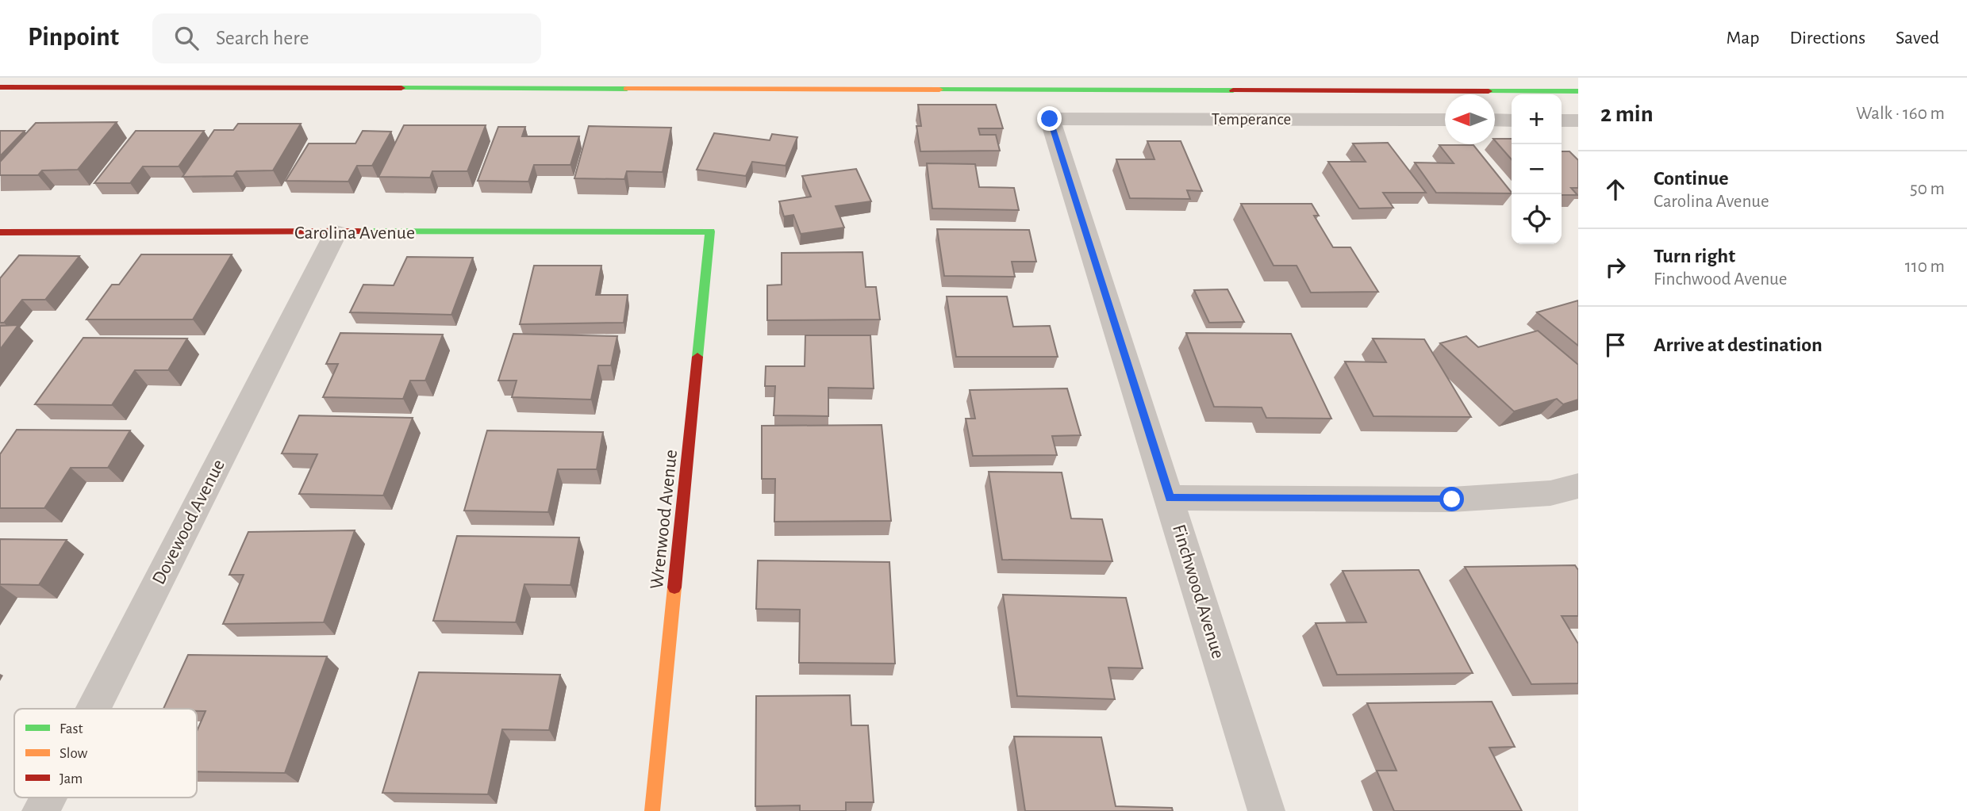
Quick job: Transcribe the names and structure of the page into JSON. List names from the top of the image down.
{
  "streets": {
    "main road": ["Carolina Avenue", "Wrenwood Avenue"],
    "street": ["Temperance", "Dovewood Avenue", "Finchwood Avenue"]
  },
  "crossings": [
    ["Temperance", "Finchwood Avenue"],
    ["Carolina Avenue", "Wrenwood Avenue"],
    ["Carolina Avenue", "Dovewood Avenue"]
  ],
  "legend": ["Fast", "Slow", "Jam"],
  "north": "left",
  "page": {
    "header": "Pinpoint",
    "search": "Search here",
    "nav": ["Map", "Directions", "Saved"],
    "heading": ["2 min", "Walk · 160 m"],
    "map_buttons": ["+", "−"],
    "list": [
      ["Continue", "Carolina Avenue", "50 m"],
      ["Turn right", "Finchwood Avenue", "110 m"],
      "Arrive at destination"
    ]
  }
}
